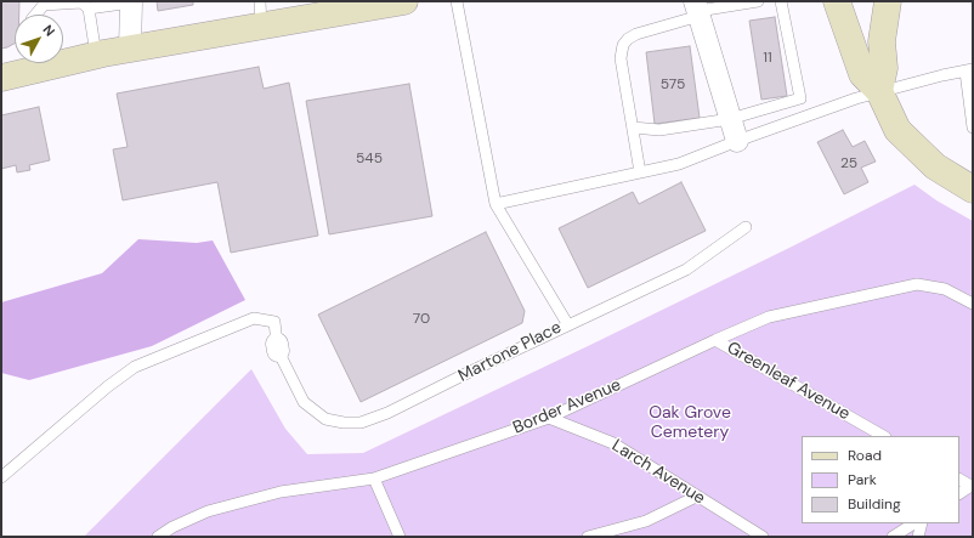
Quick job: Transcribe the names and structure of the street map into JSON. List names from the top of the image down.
{
  "streets": {
    "lane": [
      "Martone Place",
      "Greenleaf Avenue",
      "Border Avenue",
      "Larch Avenue"
    ]
  },
  "crossings": [
    ["Greenleaf Avenue", "Border Avenue"],
    ["Border Avenue", "Larch Avenue"]
  ],
  "parks": ["Oak Grove Cemetery"],
  "house_numbers": [
    "11",
    "575",
    "545",
    "25",
    "70"
  ],
  "legend": ["Road", "Park", "Building"],
  "north": "top right"
}
